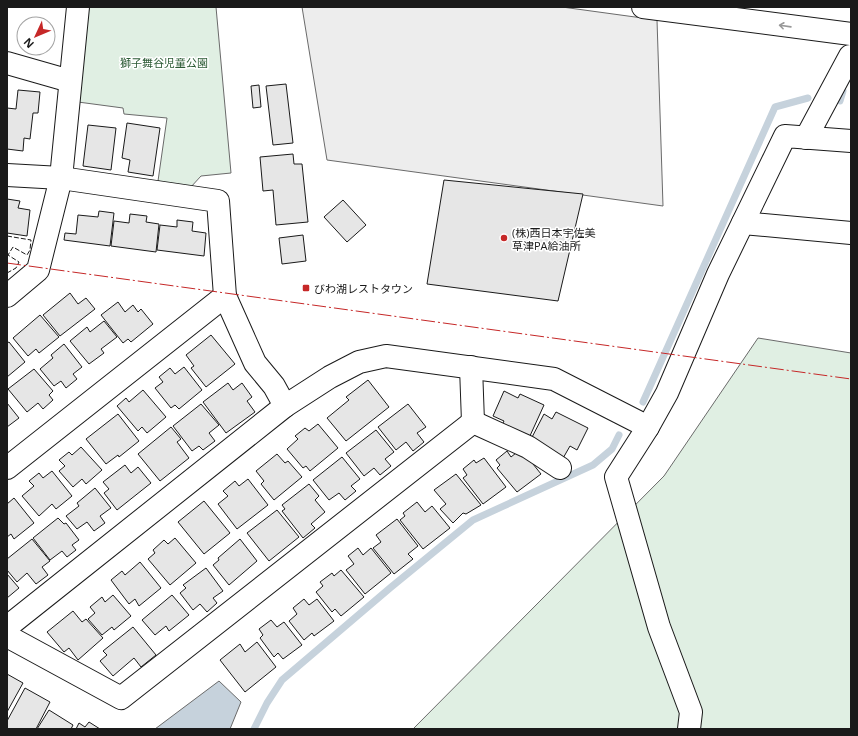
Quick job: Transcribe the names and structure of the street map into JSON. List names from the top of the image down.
{
  "parks": ["獅子舞谷児童公園"],
  "places": {
    "other": ["(株)西日本宇佐美 草津PA給油所"],
    "transit": ["びわ湖レストタウン"]
  },
  "north": "bottom left"
}
